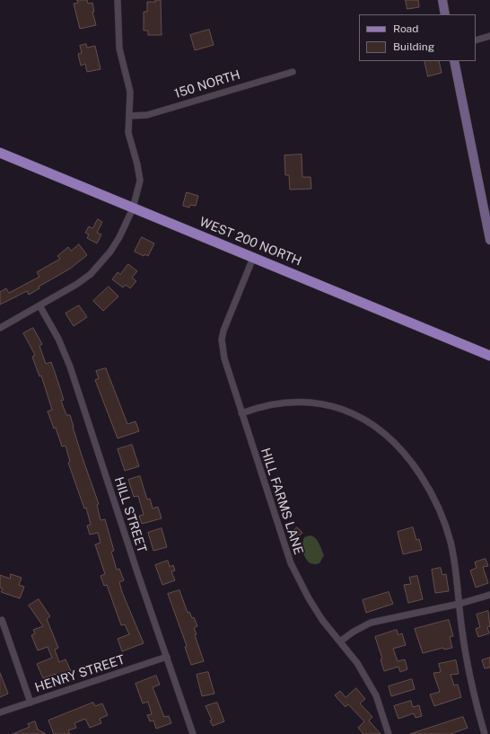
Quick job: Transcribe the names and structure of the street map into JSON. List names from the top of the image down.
{
  "streets": {
    "main road": ["WEST 200 NORTH"],
    "street": [
      "150 NORTH",
      "HILL FARMS LANE",
      "HILL STREET",
      "HENRY STREET"
    ]
  },
  "crossings": [
    ["WEST 200 NORTH", "HILL FARMS LANE"],
    ["HILL STREET", "HENRY STREET"]
  ],
  "legend": ["Road", "Building"]
}
